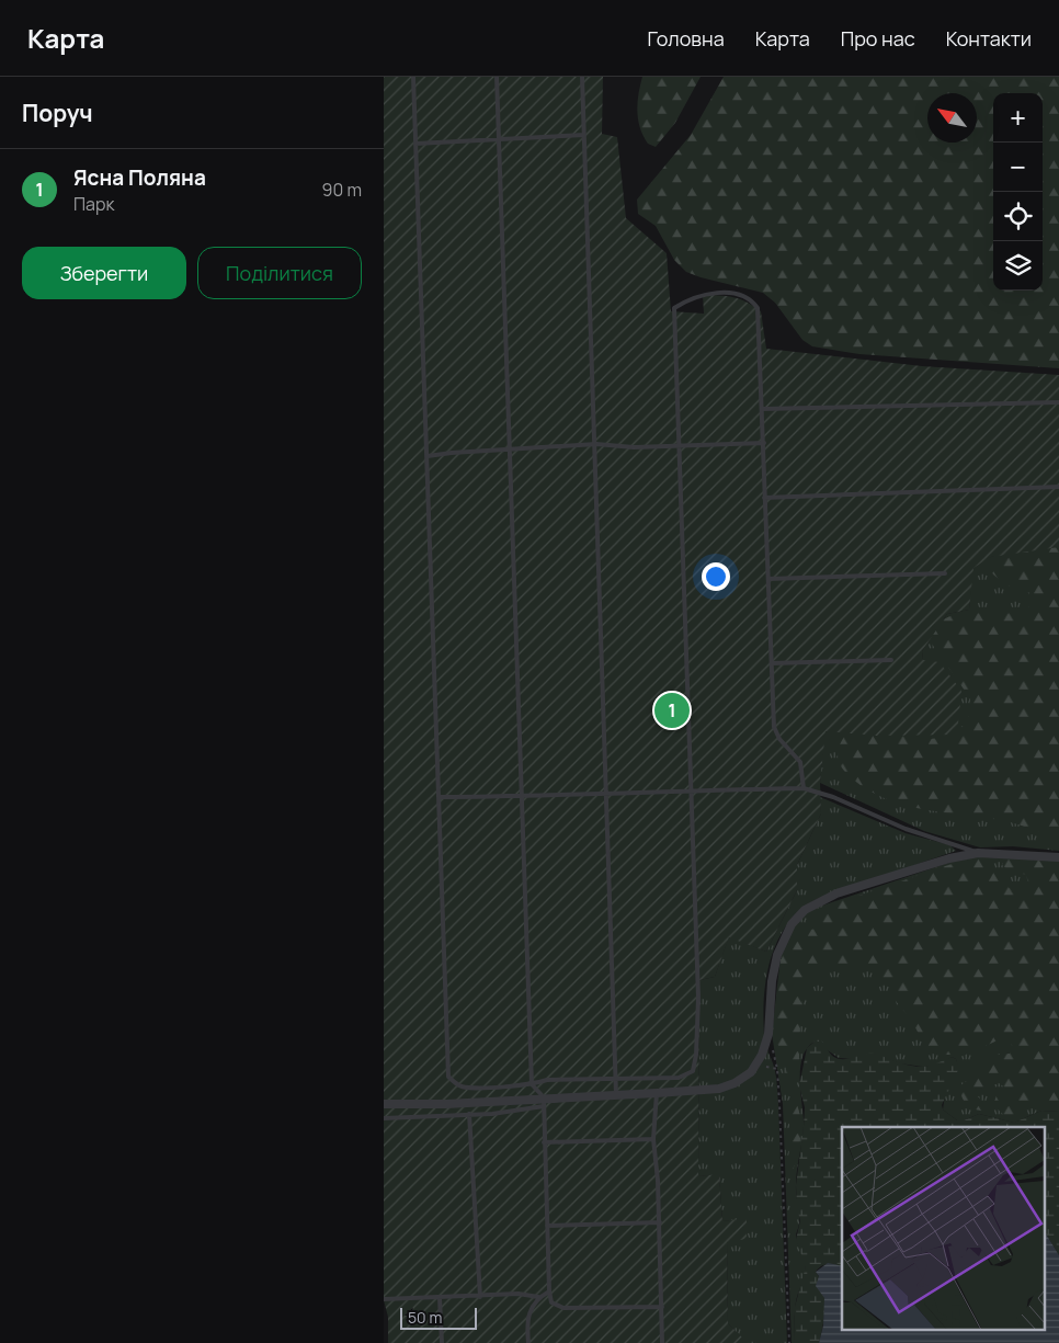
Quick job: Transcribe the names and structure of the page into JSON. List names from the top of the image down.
{
  "scale_bar": "50 m",
  "north": "top left",
  "page": {
    "header": "Карта",
    "nav": [
      "Головна",
      "Карта",
      "Про нас",
      "Контакти"
    ],
    "heading": "Поруч",
    "map_buttons": ["+", "−"],
    "list": [
      {
        "mark": "1",
        "name": "Ясна Поляна",
        "note": "Парк",
        "value": "90 m"
      }
    ],
    "buttons": ["Зберегти", "Поділитися"],
    "pins": "1",
    "scale": "50 m"
  }
}
